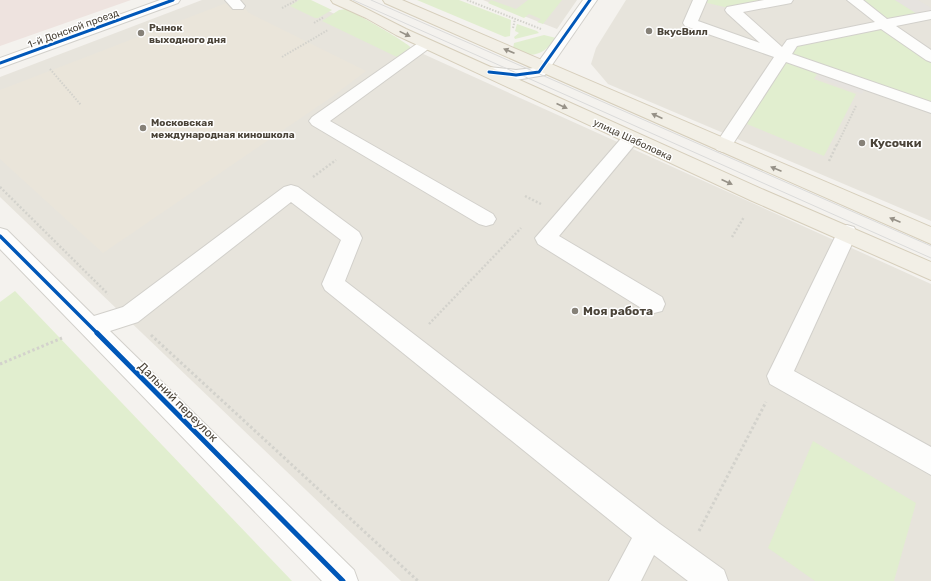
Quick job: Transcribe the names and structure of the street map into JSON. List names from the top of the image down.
{
  "streets": {
    "main road": ["улица Шаболовка"],
    "street": ["1-й Донской проезд", "Дальний переулок"]
  },
  "places": [
    "ВкусВилл",
    "Рынок выходного дня",
    "Московская международная киношкола",
    "Кусочки",
    "Моя работа"
  ]
}
